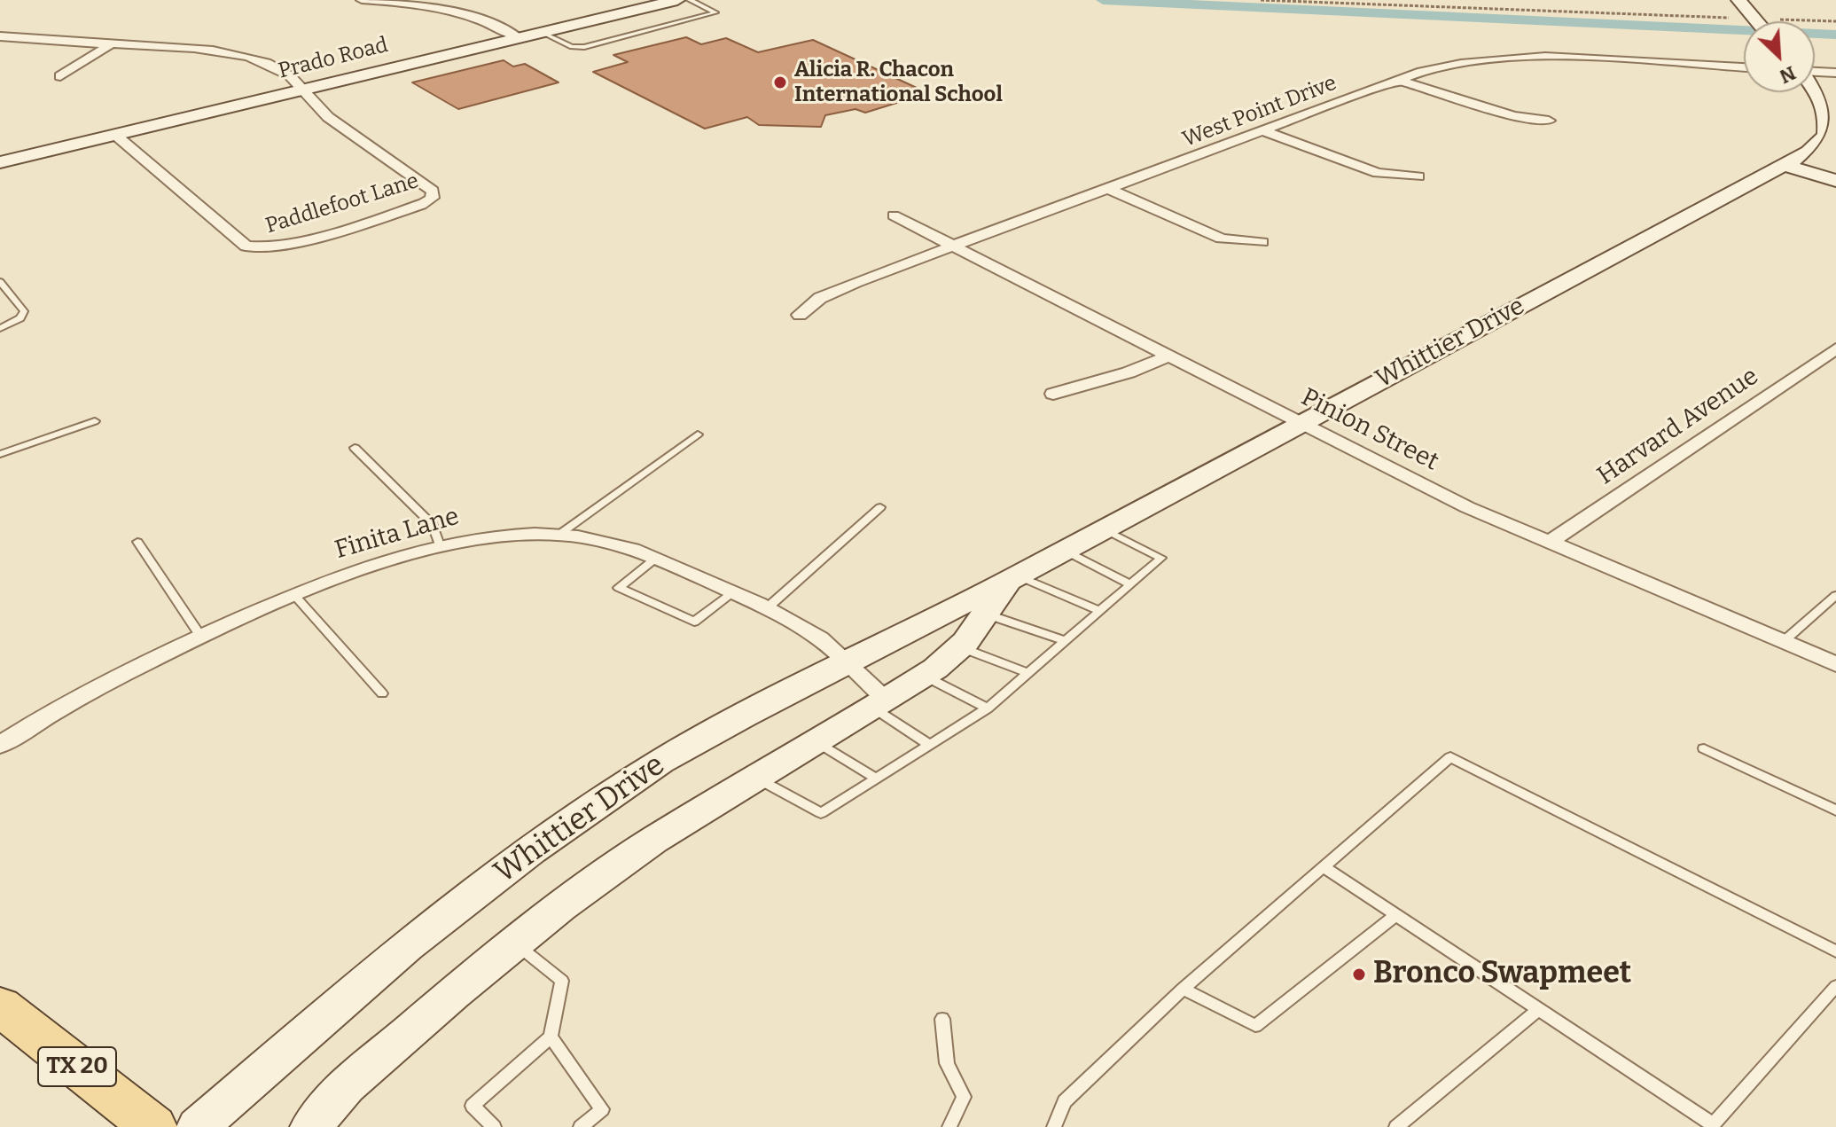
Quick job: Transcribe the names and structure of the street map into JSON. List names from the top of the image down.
{
  "streets": {
    "main road": ["TX 20"],
    "street": [
      "Prado Road",
      "West Point Drive",
      "Paddlefoot Lane",
      "Whittier Drive",
      "Harvard Avenue",
      "Pinion Street",
      "Finita Lane"
    ]
  },
  "crossings": [
    ["Prado Road", "Paddlefoot Lane"],
    ["West Point Drive", "Pinion Street"],
    ["Whittier Drive", "Pinion Street"],
    ["Whittier Drive", "Finita Lane"],
    ["Harvard Avenue", "Pinion Street"]
  ],
  "places": ["Alicia R. Chacon International School", "Bronco Swapmeet"],
  "north": "bottom right"
}
